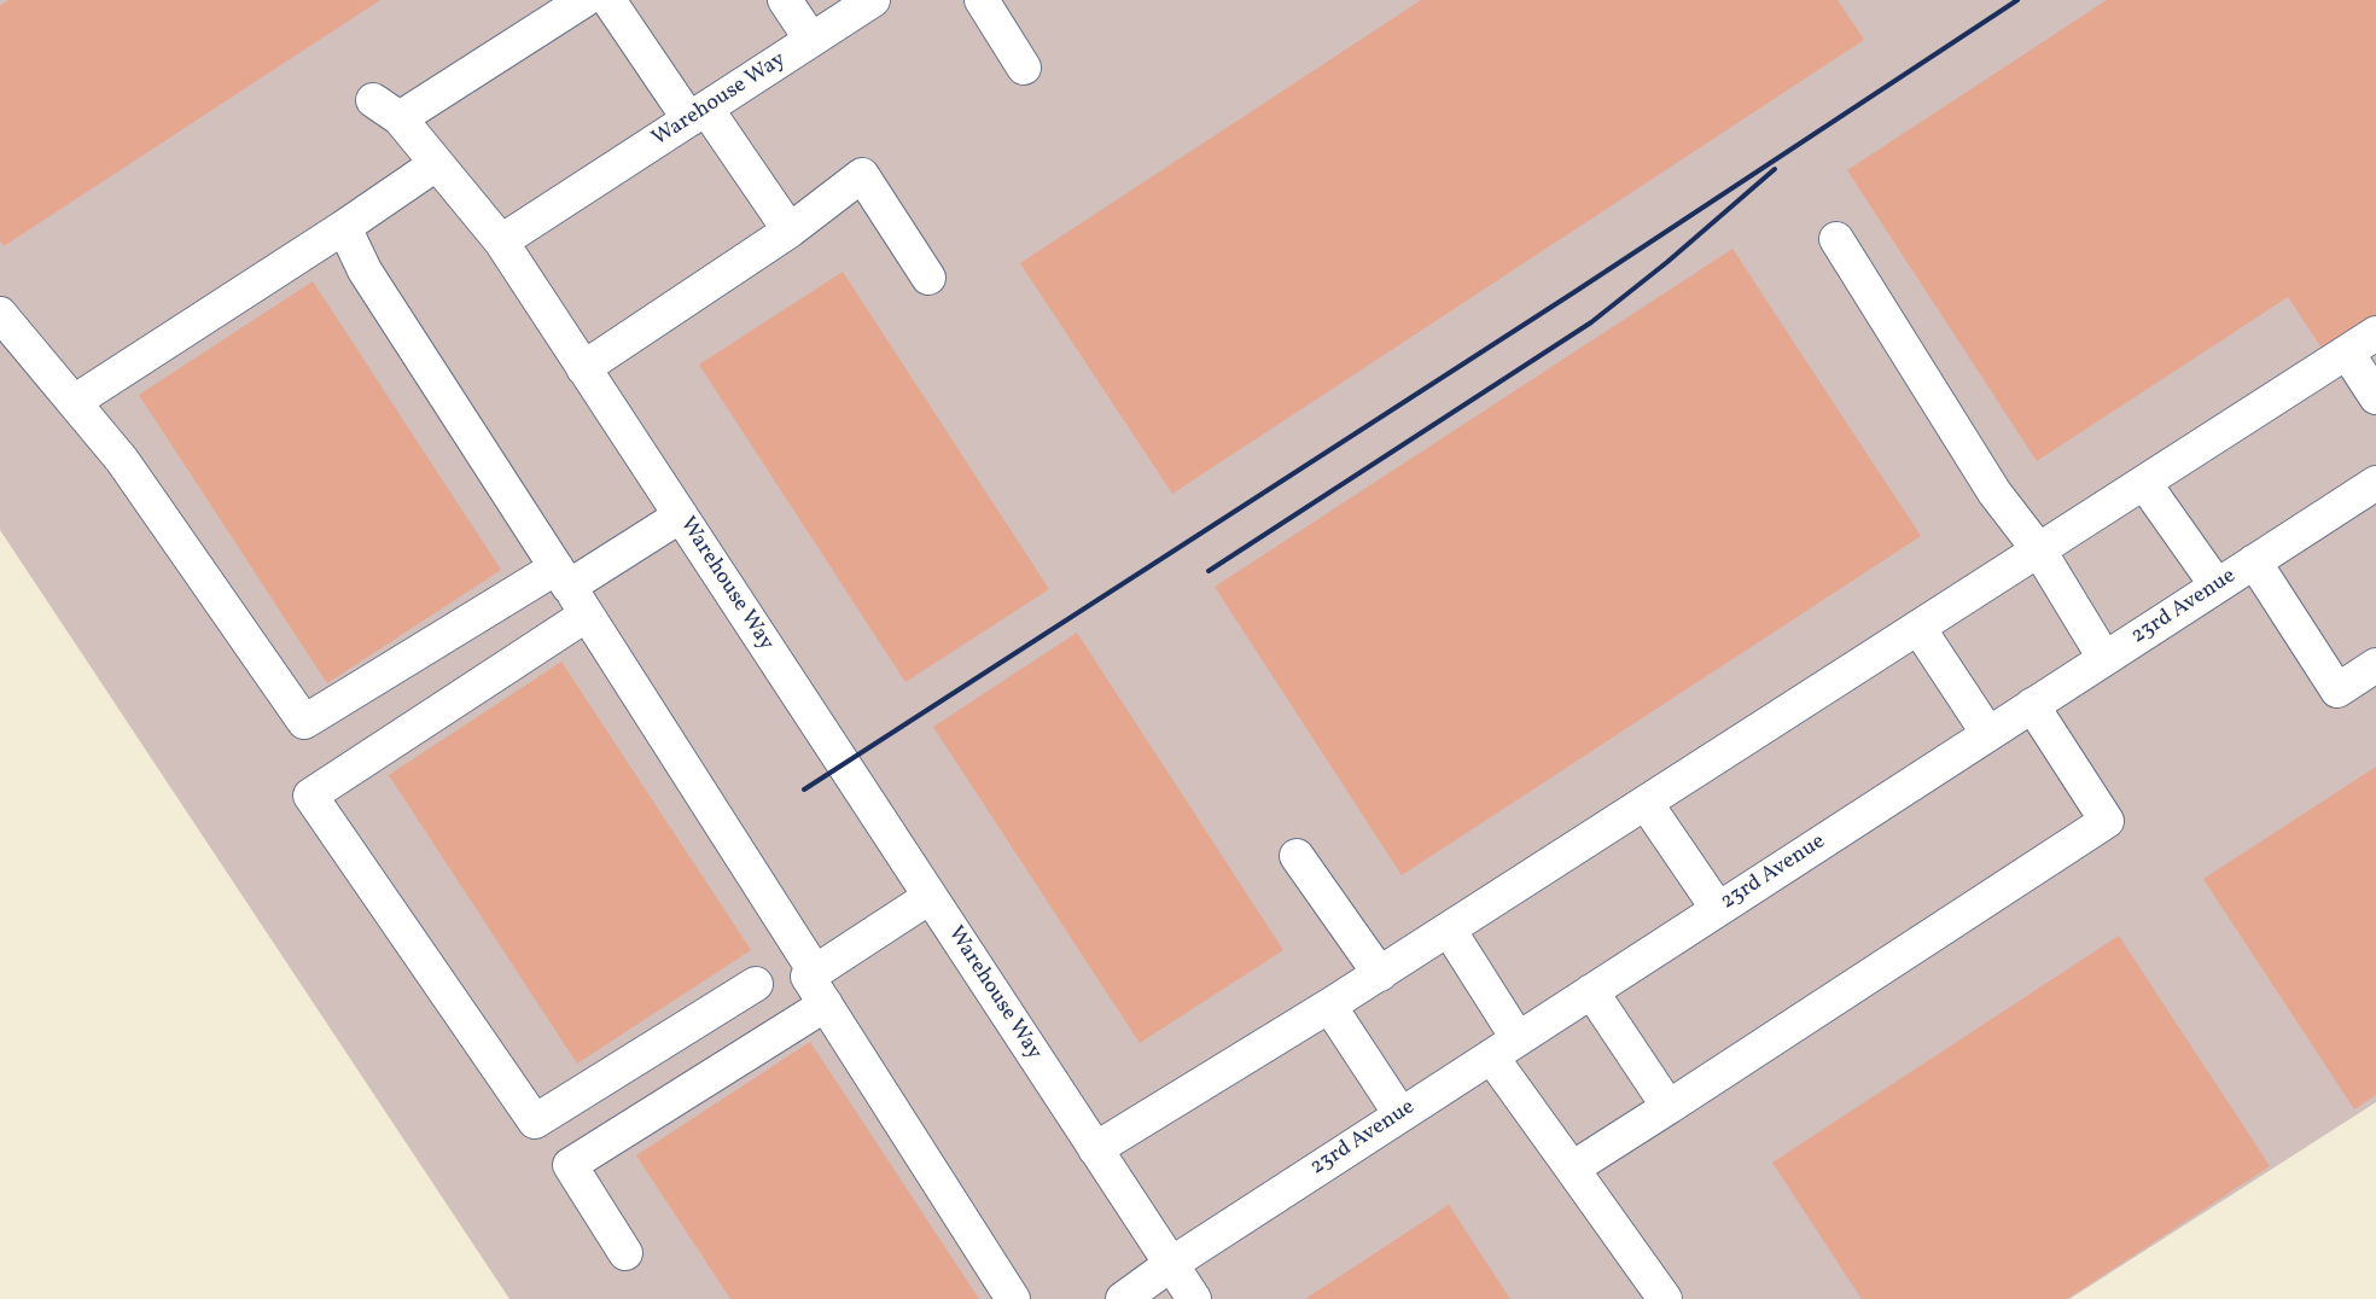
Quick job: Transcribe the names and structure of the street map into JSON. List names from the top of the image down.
{
  "streets": {
    "street": ["Warehouse Way", "23rd Avenue"]
  },
  "crossings": [
    ["Warehouse Way", "23rd Avenue"]
  ]
}
